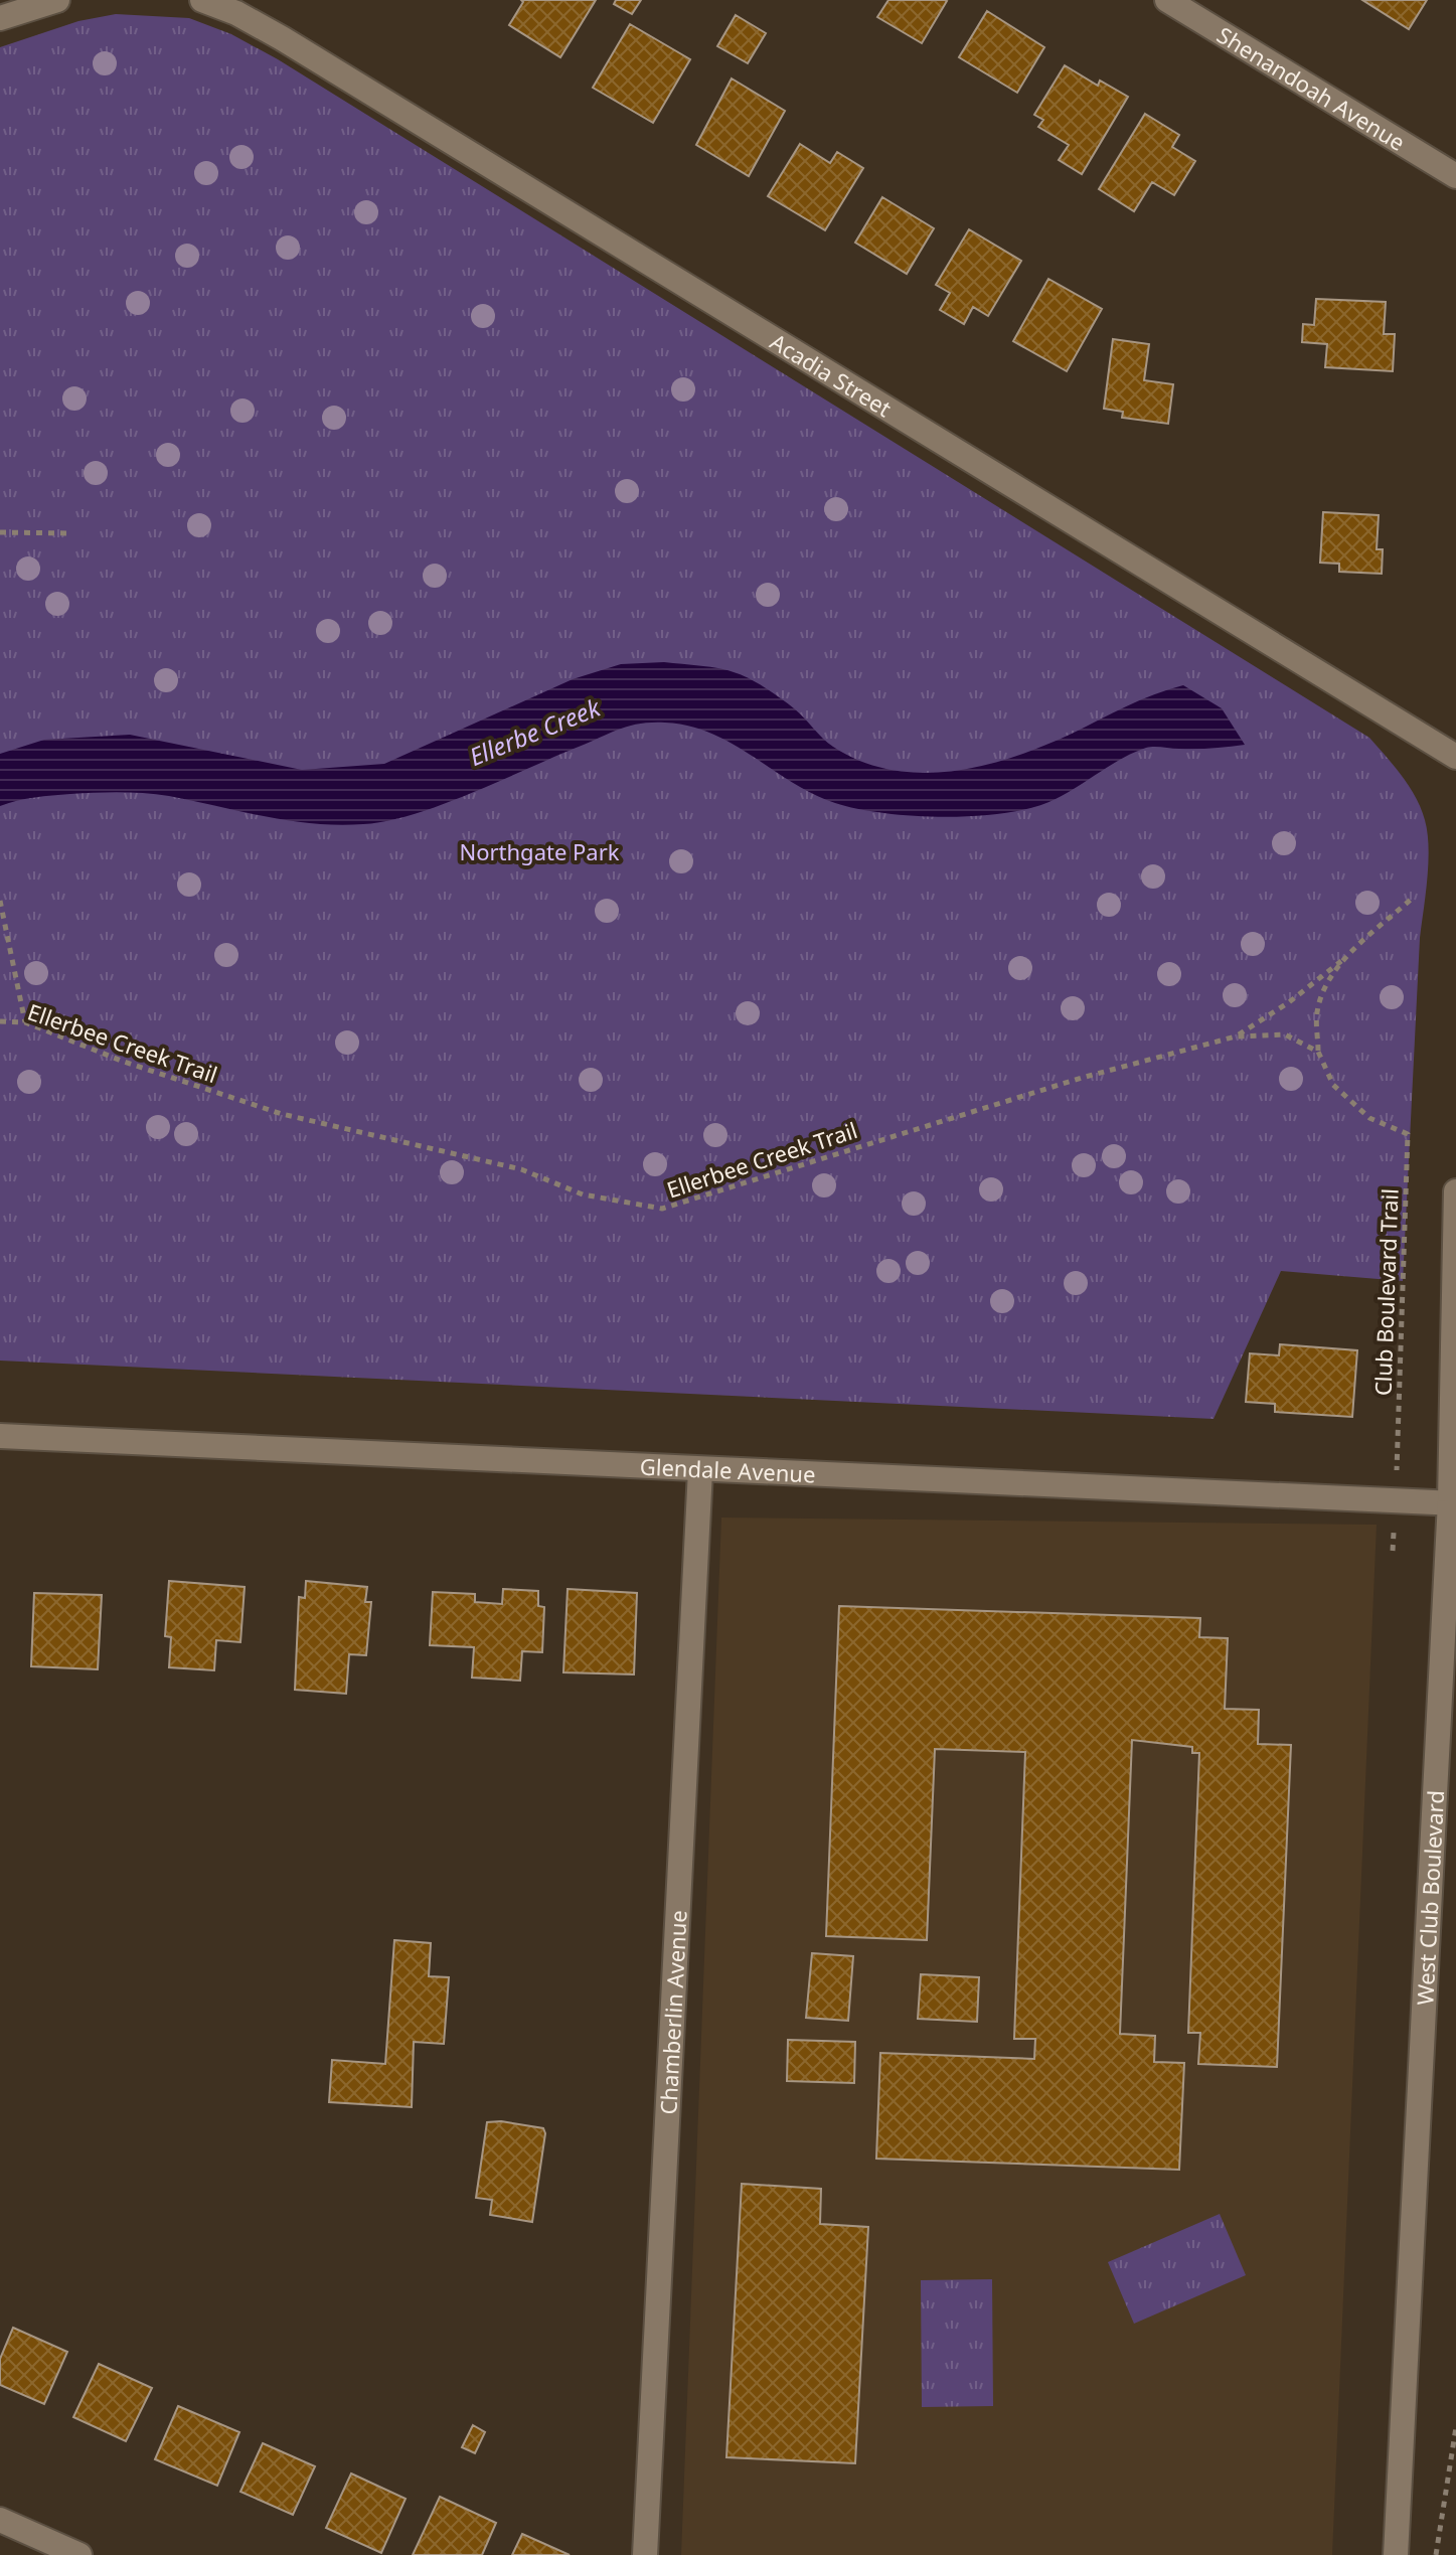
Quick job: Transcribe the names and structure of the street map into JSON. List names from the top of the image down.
{
  "streets": {
    "street": [
      "Shenandoah Avenue",
      "Acadia Street",
      "Glendale Avenue",
      "West Club Boulevard",
      "Chamberlin Avenue"
    ],
    "path": ["Ellerbee Creek Trail", "Club Boulevard Trail"]
  },
  "crossings": [
    ["Ellerbee Creek Trail", "Club Boulevard Trail"],
    ["Glendale Avenue", "West Club Boulevard"],
    ["Glendale Avenue", "Chamberlin Avenue"]
  ],
  "water": ["Ellerbe Creek"],
  "parks": ["Northgate Park"]
}
